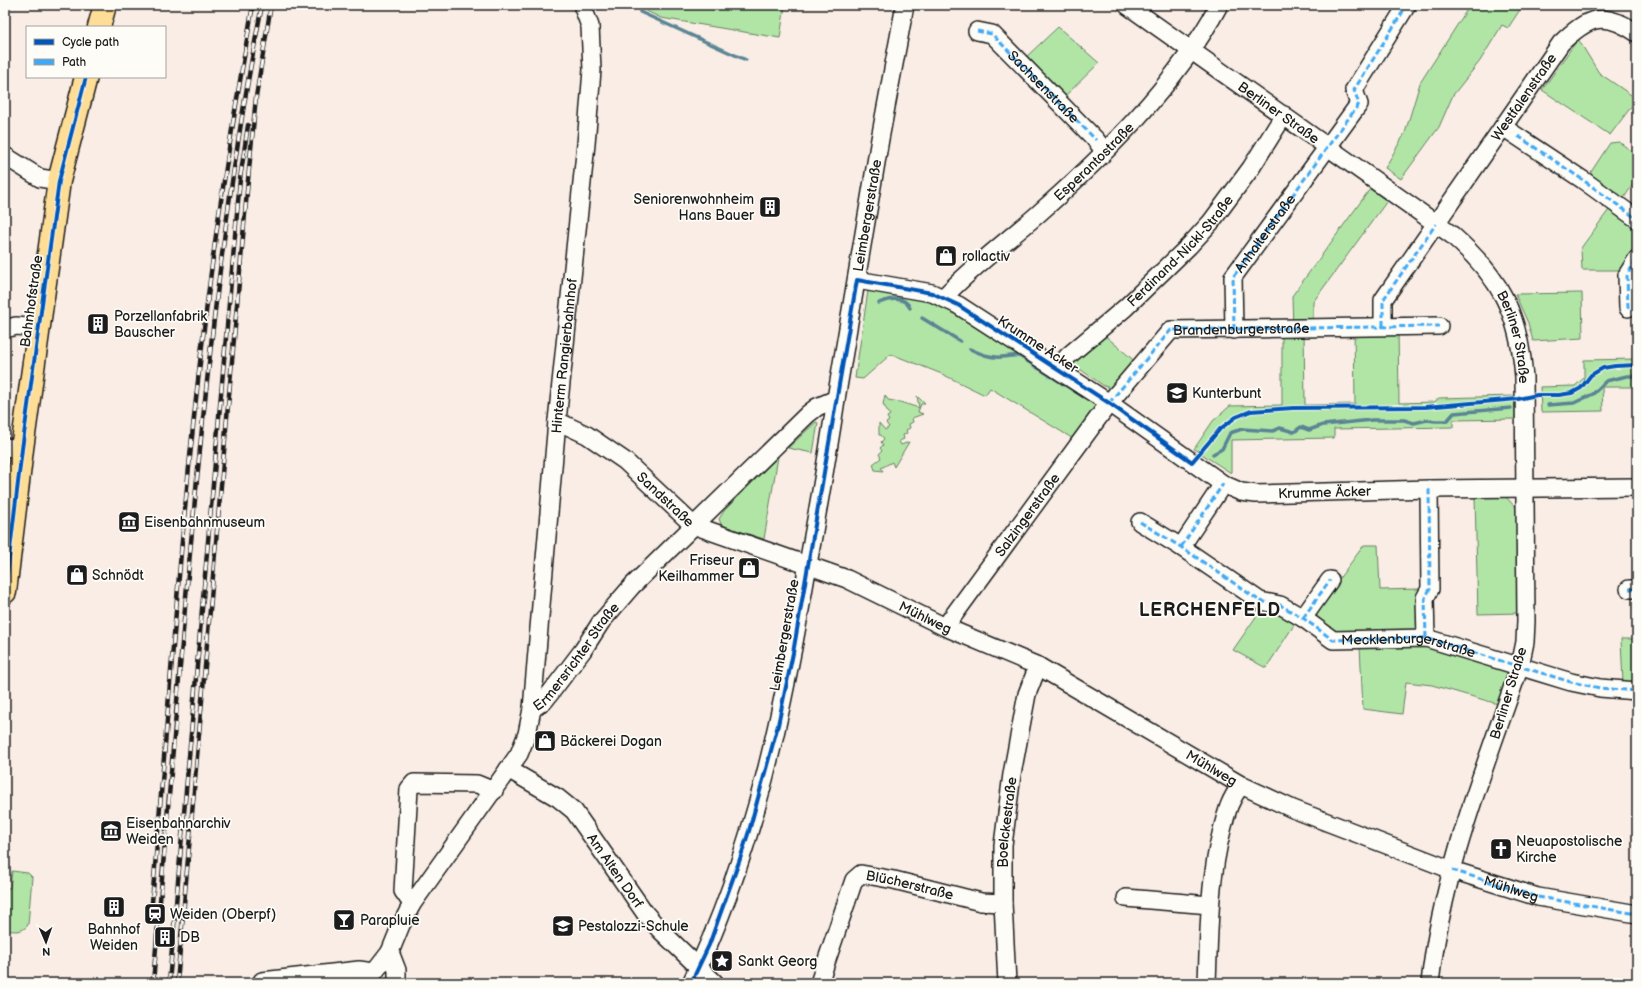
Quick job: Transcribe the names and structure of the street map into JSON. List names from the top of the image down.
{
  "streets": {
    "main road": ["Bahnhofstraße"],
    "street": [
      "Sachsenstraße",
      "Westfalenstraße",
      "Berliner Straße",
      "Esperantostraße",
      "Leimbergerstraße",
      "Anhalterstraße",
      "Ferdinand-Nickl-Straße",
      "Brandenburgerstraße",
      "Krumme Äcker",
      "Hinterm Rangierbahnhof",
      "Sandstraße",
      "Salzingerstraße",
      "Mühlweg",
      "Mecklenburgerstraße",
      "Ermersrichter Straße",
      "Boelckestraße",
      "Am Alten Dorf",
      "Blücherstraße"
    ]
  },
  "crossings": [
    ["Sachsenstraße", "Esperantostraße"],
    ["Westfalenstraße", "Berliner Straße"],
    ["Berliner Straße", "Esperantostraße"],
    ["Berliner Straße", "Anhalterstraße"],
    ["Berliner Straße", "Ferdinand-Nickl-Straße"],
    ["Berliner Straße", "Krumme Äcker"],
    ["Berliner Straße", "Mühlweg"],
    ["Berliner Straße", "Mecklenburgerstraße"],
    ["Esperantostraße", "Krumme Äcker"],
    ["Leimbergerstraße", "Krumme Äcker"],
    ["Leimbergerstraße", "Sandstraße"],
    ["Leimbergerstraße", "Mühlweg"],
    ["Leimbergerstraße", "Ermersrichter Straße"],
    ["Leimbergerstraße", "Am Alten Dorf"],
    ["Anhalterstraße", "Brandenburgerstraße"],
    ["Ferdinand-Nickl-Straße", "Krumme Äcker"],
    ["Brandenburgerstraße", "Krumme Äcker"],
    ["Brandenburgerstraße", "Salzingerstraße"],
    ["Krumme Äcker", "Salzingerstraße"],
    ["Hinterm Rangierbahnhof", "Sandstraße"],
    ["Hinterm Rangierbahnhof", "Ermersrichter Straße"],
    ["Sandstraße", "Mühlweg"],
    ["Sandstraße", "Ermersrichter Straße"],
    ["Salzingerstraße", "Mühlweg"],
    ["Mühlweg", "Boelckestraße"],
    ["Ermersrichter Straße", "Am Alten Dorf"],
    ["Boelckestraße", "Blücherstraße"]
  ],
  "districts": ["LERCHENFELD"],
  "places": {
    "building": [
      "Seniorenwohnheim Hans Bauer",
      "Porzellanfabrik Bauscher",
      "Bahnhof Weiden",
      "DB"
    ],
    "shop": [
      "rollactiv",
      "Friseur Keilhammer",
      "Schnödt",
      "Bäckerei Dogan"
    ],
    "school or university": ["Kunterbunt", "Pestalozzi-Schule"],
    "museum": ["Eisenbahnmuseum", "Eisenbahnarchiv Weiden"],
    "church": ["Neuapostolische Kirche"],
    "station": ["Weiden (Oberpf)"],
    "bar": ["Parapluie"],
    "place": ["Sankt Georg"]
  },
  "legend": ["Cycle path", "Path"],
  "north": "bottom"
}
